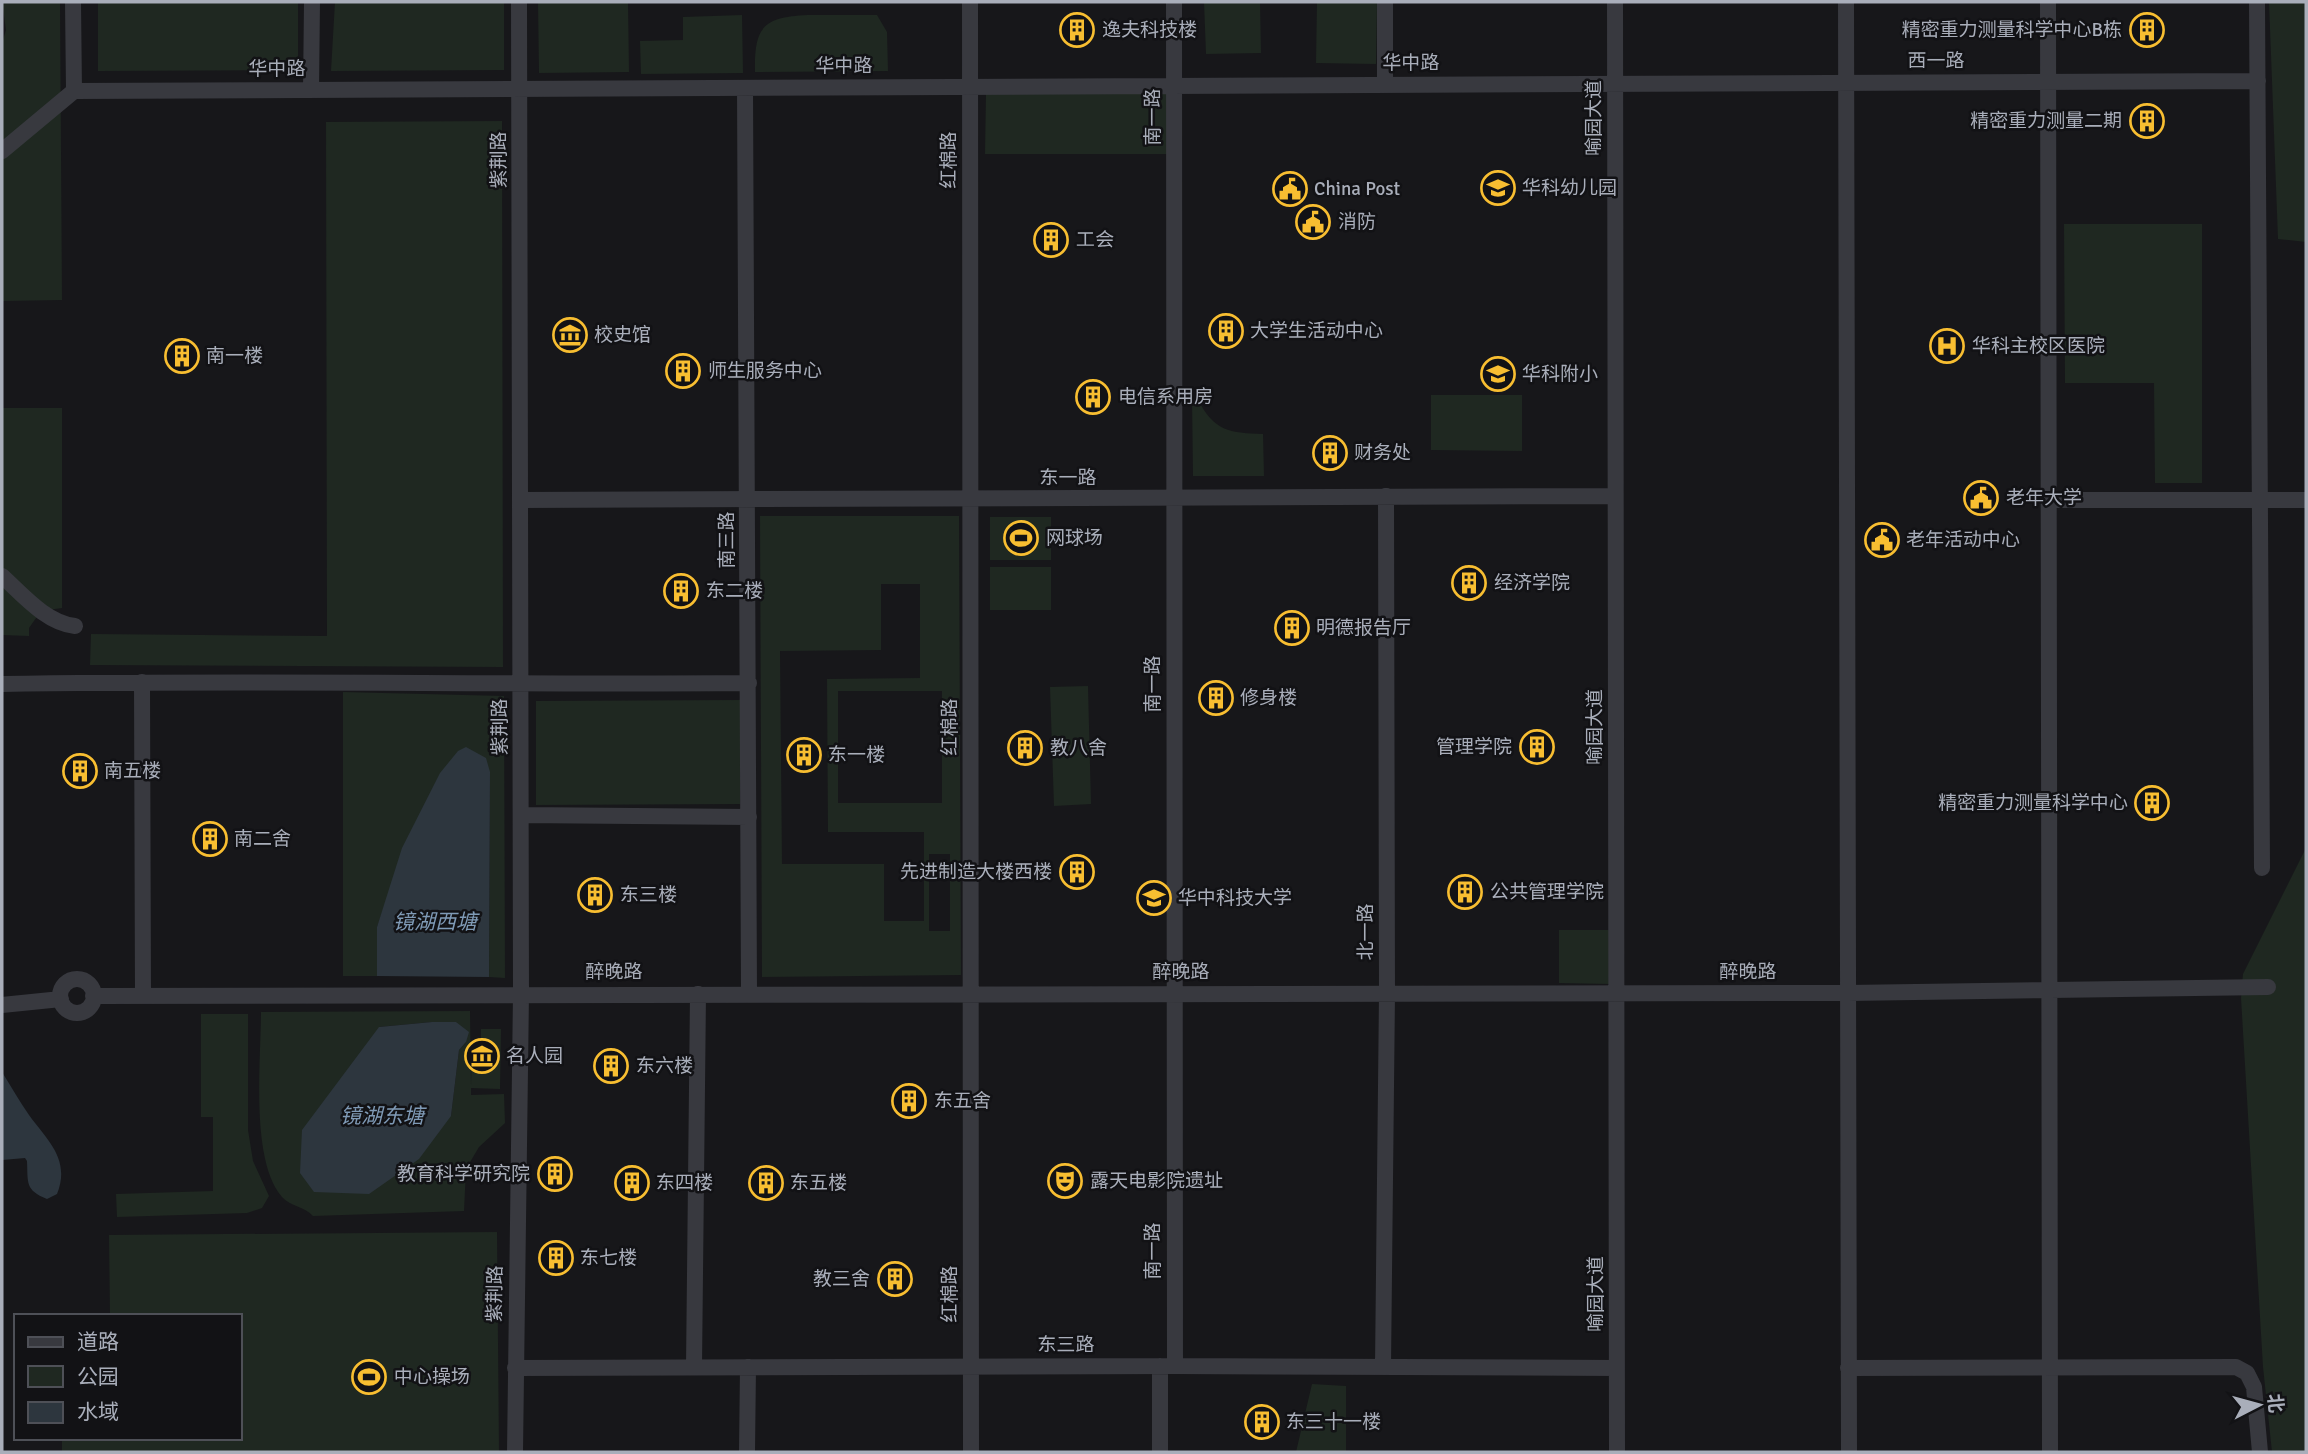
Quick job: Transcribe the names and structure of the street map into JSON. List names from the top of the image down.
{
  "streets": {
    "street": [
      "西一路",
      "华中路",
      "南一路",
      "喻园大道",
      "紫荆路",
      "红棉路",
      "东一路",
      "南三路",
      "北一路",
      "醉晚路",
      "东三路"
    ]
  },
  "crossings": [
    ["西一路", "华中路"],
    ["西一路", "喻园大道"],
    ["华中路", "南一路"],
    ["华中路", "喻园大道"],
    ["华中路", "紫荆路"],
    ["华中路", "红棉路"],
    ["华中路", "南三路"],
    ["南一路", "东一路"],
    ["南一路", "醉晚路"],
    ["南一路", "东三路"],
    ["喻园大道", "东一路"],
    ["喻园大道", "醉晚路"],
    ["喻园大道", "东三路"],
    ["紫荆路", "东一路"],
    ["紫荆路", "醉晚路"],
    ["紫荆路", "东三路"],
    ["红棉路", "东一路"],
    ["红棉路", "醉晚路"],
    ["红棉路", "东三路"],
    ["东一路", "南三路"],
    ["东一路", "北一路"],
    ["南三路", "醉晚路"],
    ["北一路", "醉晚路"],
    ["北一路", "东三路"]
  ],
  "water": ["镜湖西塘", "镜湖东塘"],
  "places": {
    "building": [
      "逸夫科技楼",
      "精密重力测量科学中心B栋",
      "精密重力测量二期",
      "工会",
      "大学生活动中心",
      "南一楼",
      "师生服务中心",
      "电信系用房",
      "财务处",
      "经济学院",
      "东二楼",
      "明德报告厅",
      "修身楼",
      "管理学院",
      "教八舍",
      "东一楼",
      "南五楼",
      "精密重力测量科学中心",
      "南二舍",
      "先进制造大楼西楼",
      "公共管理学院",
      "东三楼",
      "东六楼",
      "东五舍",
      "教育科学研究院",
      "东四楼",
      "东五楼",
      "东七楼",
      "教三舍",
      "东三十一楼"
    ],
    "school or university": ["华科幼儿园", "华科附小", "华中科技大学"],
    "public building": [
      "China Post",
      "消防",
      "老年大学",
      "老年活动中心"
    ],
    "museum": ["校史馆", "名人园"],
    "hospital": ["华科主校区医院"],
    "sports": ["网球场", "中心操场"],
    "theatre": ["露天电影院遗址"]
  },
  "legend": ["道路", "公园", "水域"],
  "north": "right"
}
